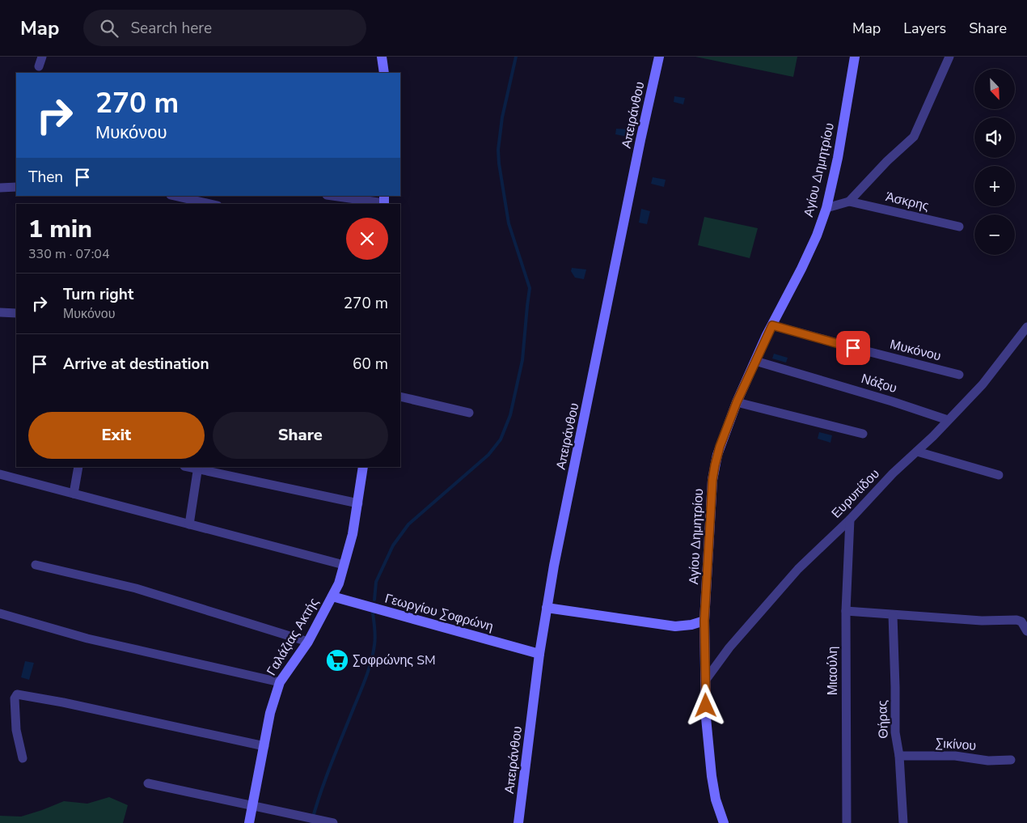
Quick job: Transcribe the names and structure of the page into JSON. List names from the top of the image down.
{
  "streets": {
    "street": [
      "Απειράνθου",
      "Αγίου Δημητρίου",
      "Άσκρης",
      "Μυκόνου",
      "Νάξου",
      "Ευρυπίδου",
      "Γεωργίου Σοφρώνη",
      "Γαλάζιας Ακτής",
      "Μιαούλη",
      "Θήρας",
      "Σικίνου"
    ]
  },
  "crossings": [
    ["Απειράνθου", "Γεωργίου Σοφρώνη"],
    ["Αγίου Δημητρίου", "Μυκόνου"],
    ["Αγίου Δημητρίου", "Νάξου"],
    ["Αγίου Δημητρίου", "Ευρυπίδου"],
    ["Νάξου", "Ευρυπίδου"],
    ["Ευρυπίδου", "Μιαούλη"],
    ["Γεωργίου Σοφρώνη", "Γαλάζιας Ακτής"],
    ["Θήρας", "Σικίνου"]
  ],
  "places": {
    "supermarket": ["Σοφρώνης SM"]
  },
  "north": "bottom right",
  "page": {
    "header": "Map",
    "search": "Search here",
    "nav": ["Map", "Layers", "Share"],
    "map_buttons": ["+", "−"],
    "turn": ["270 m", "Μυκόνου"],
    "then": "Then",
    "heading": ["1 min", "330 m · 07:04"],
    "list": [
      {
        "name": "Turn right",
        "note": "Μυκόνου",
        "value": "270 m"
      },
      {
        "name": "Arrive at destination",
        "value": "60 m"
      }
    ],
    "buttons": ["Exit", "Share"]
  }
}
